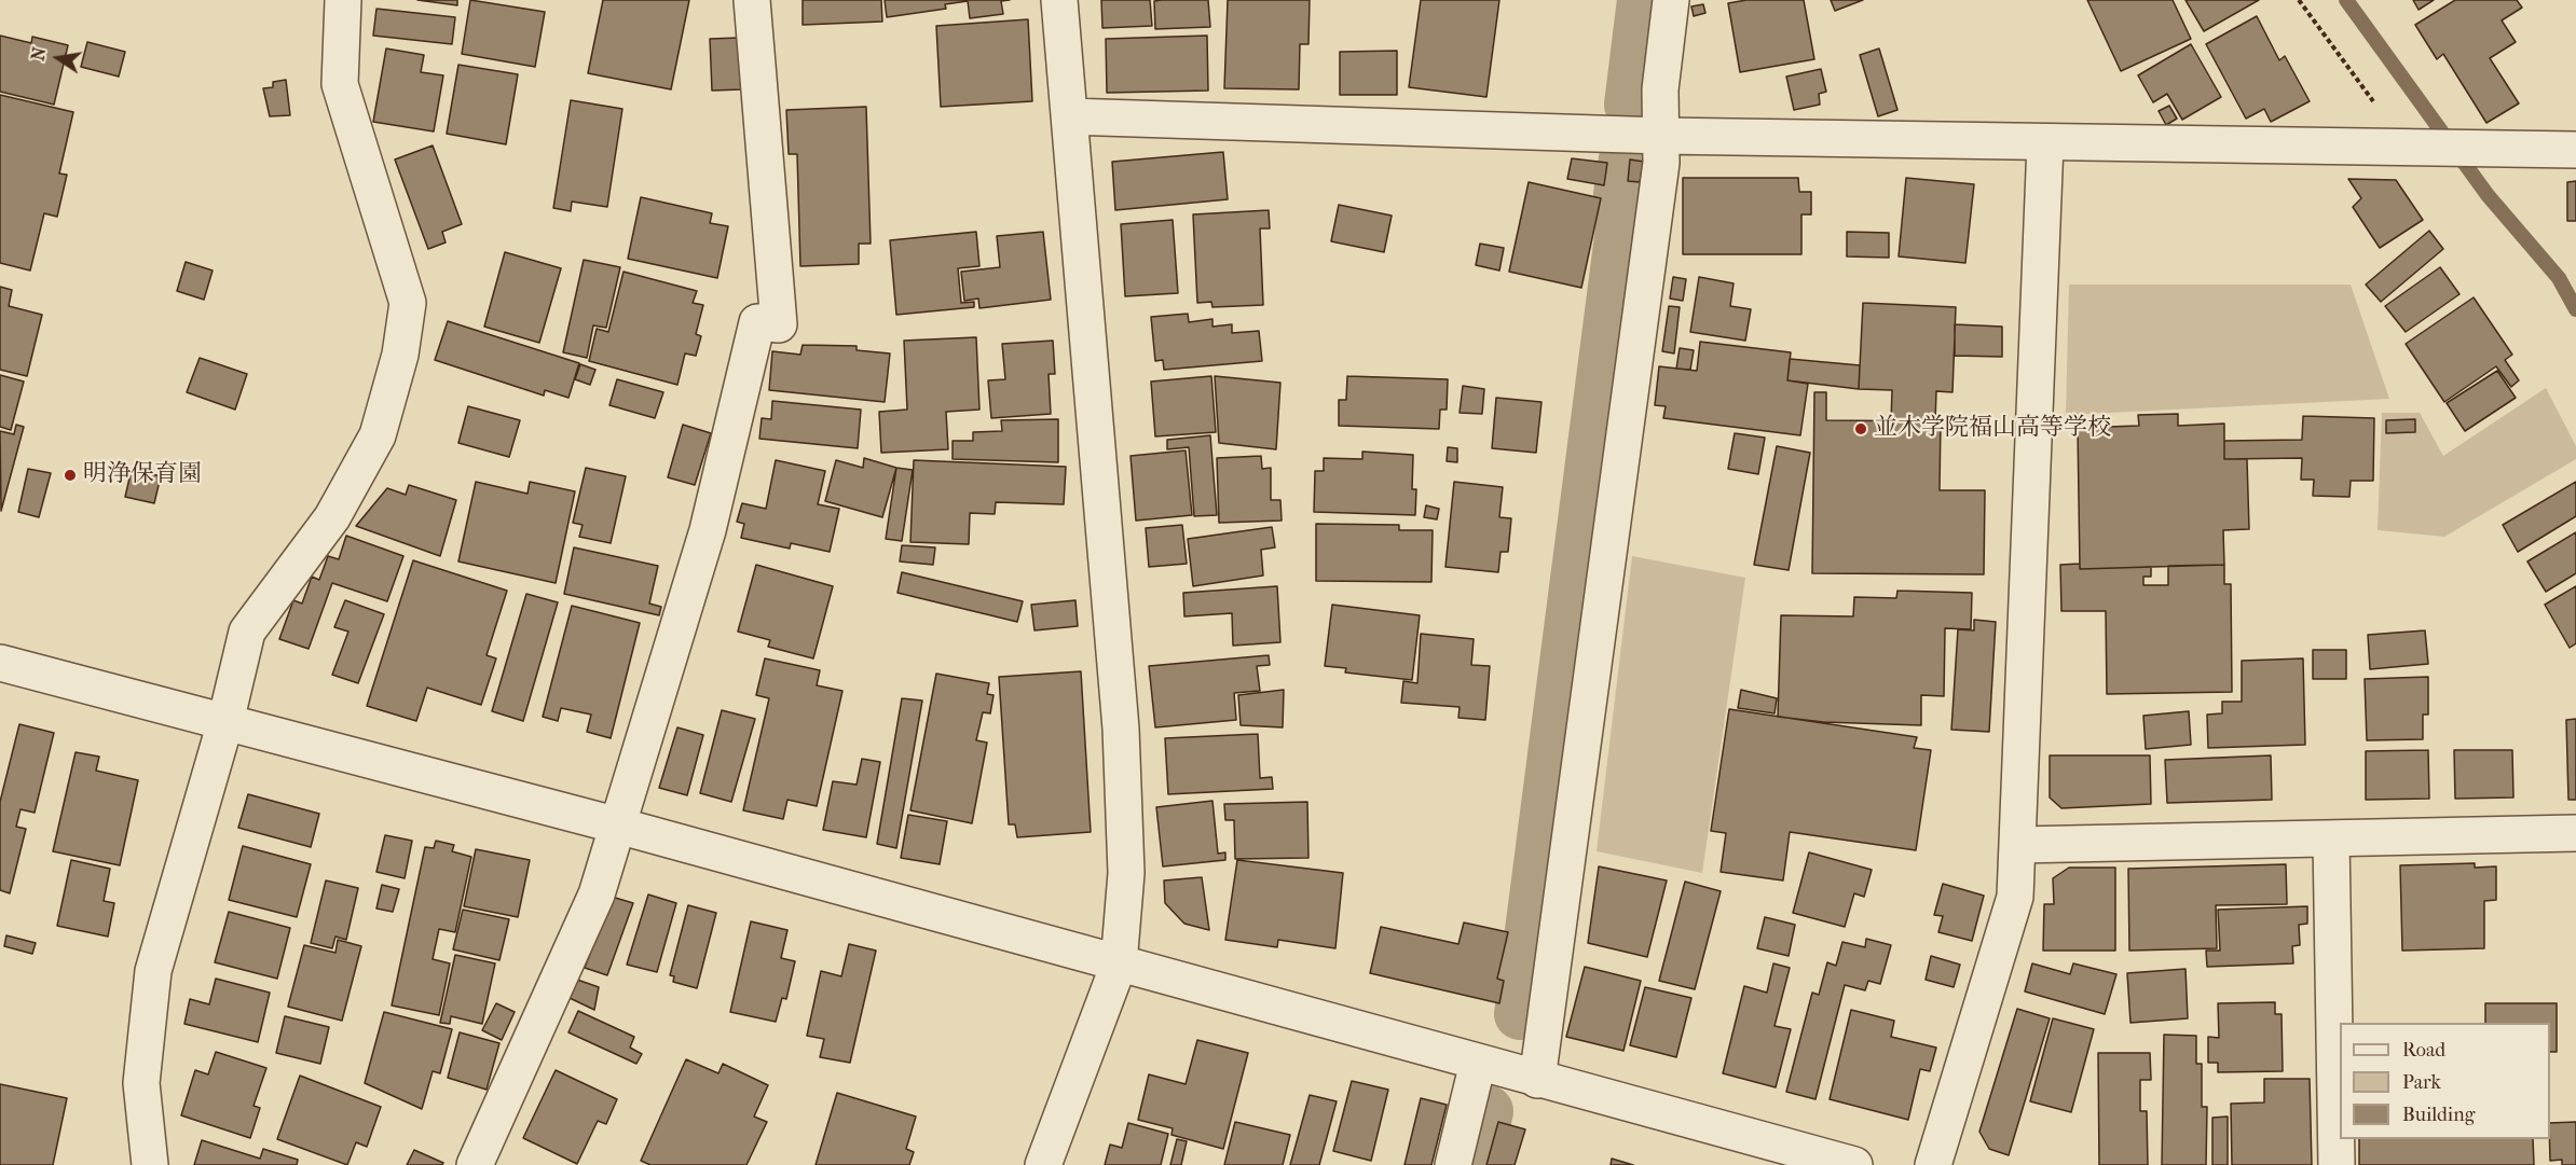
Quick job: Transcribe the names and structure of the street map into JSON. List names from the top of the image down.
{
  "places": ["並木学院福山高等学校", "明浄保育園"],
  "legend": ["Road", "Park", "Building"],
  "north": "left"
}
